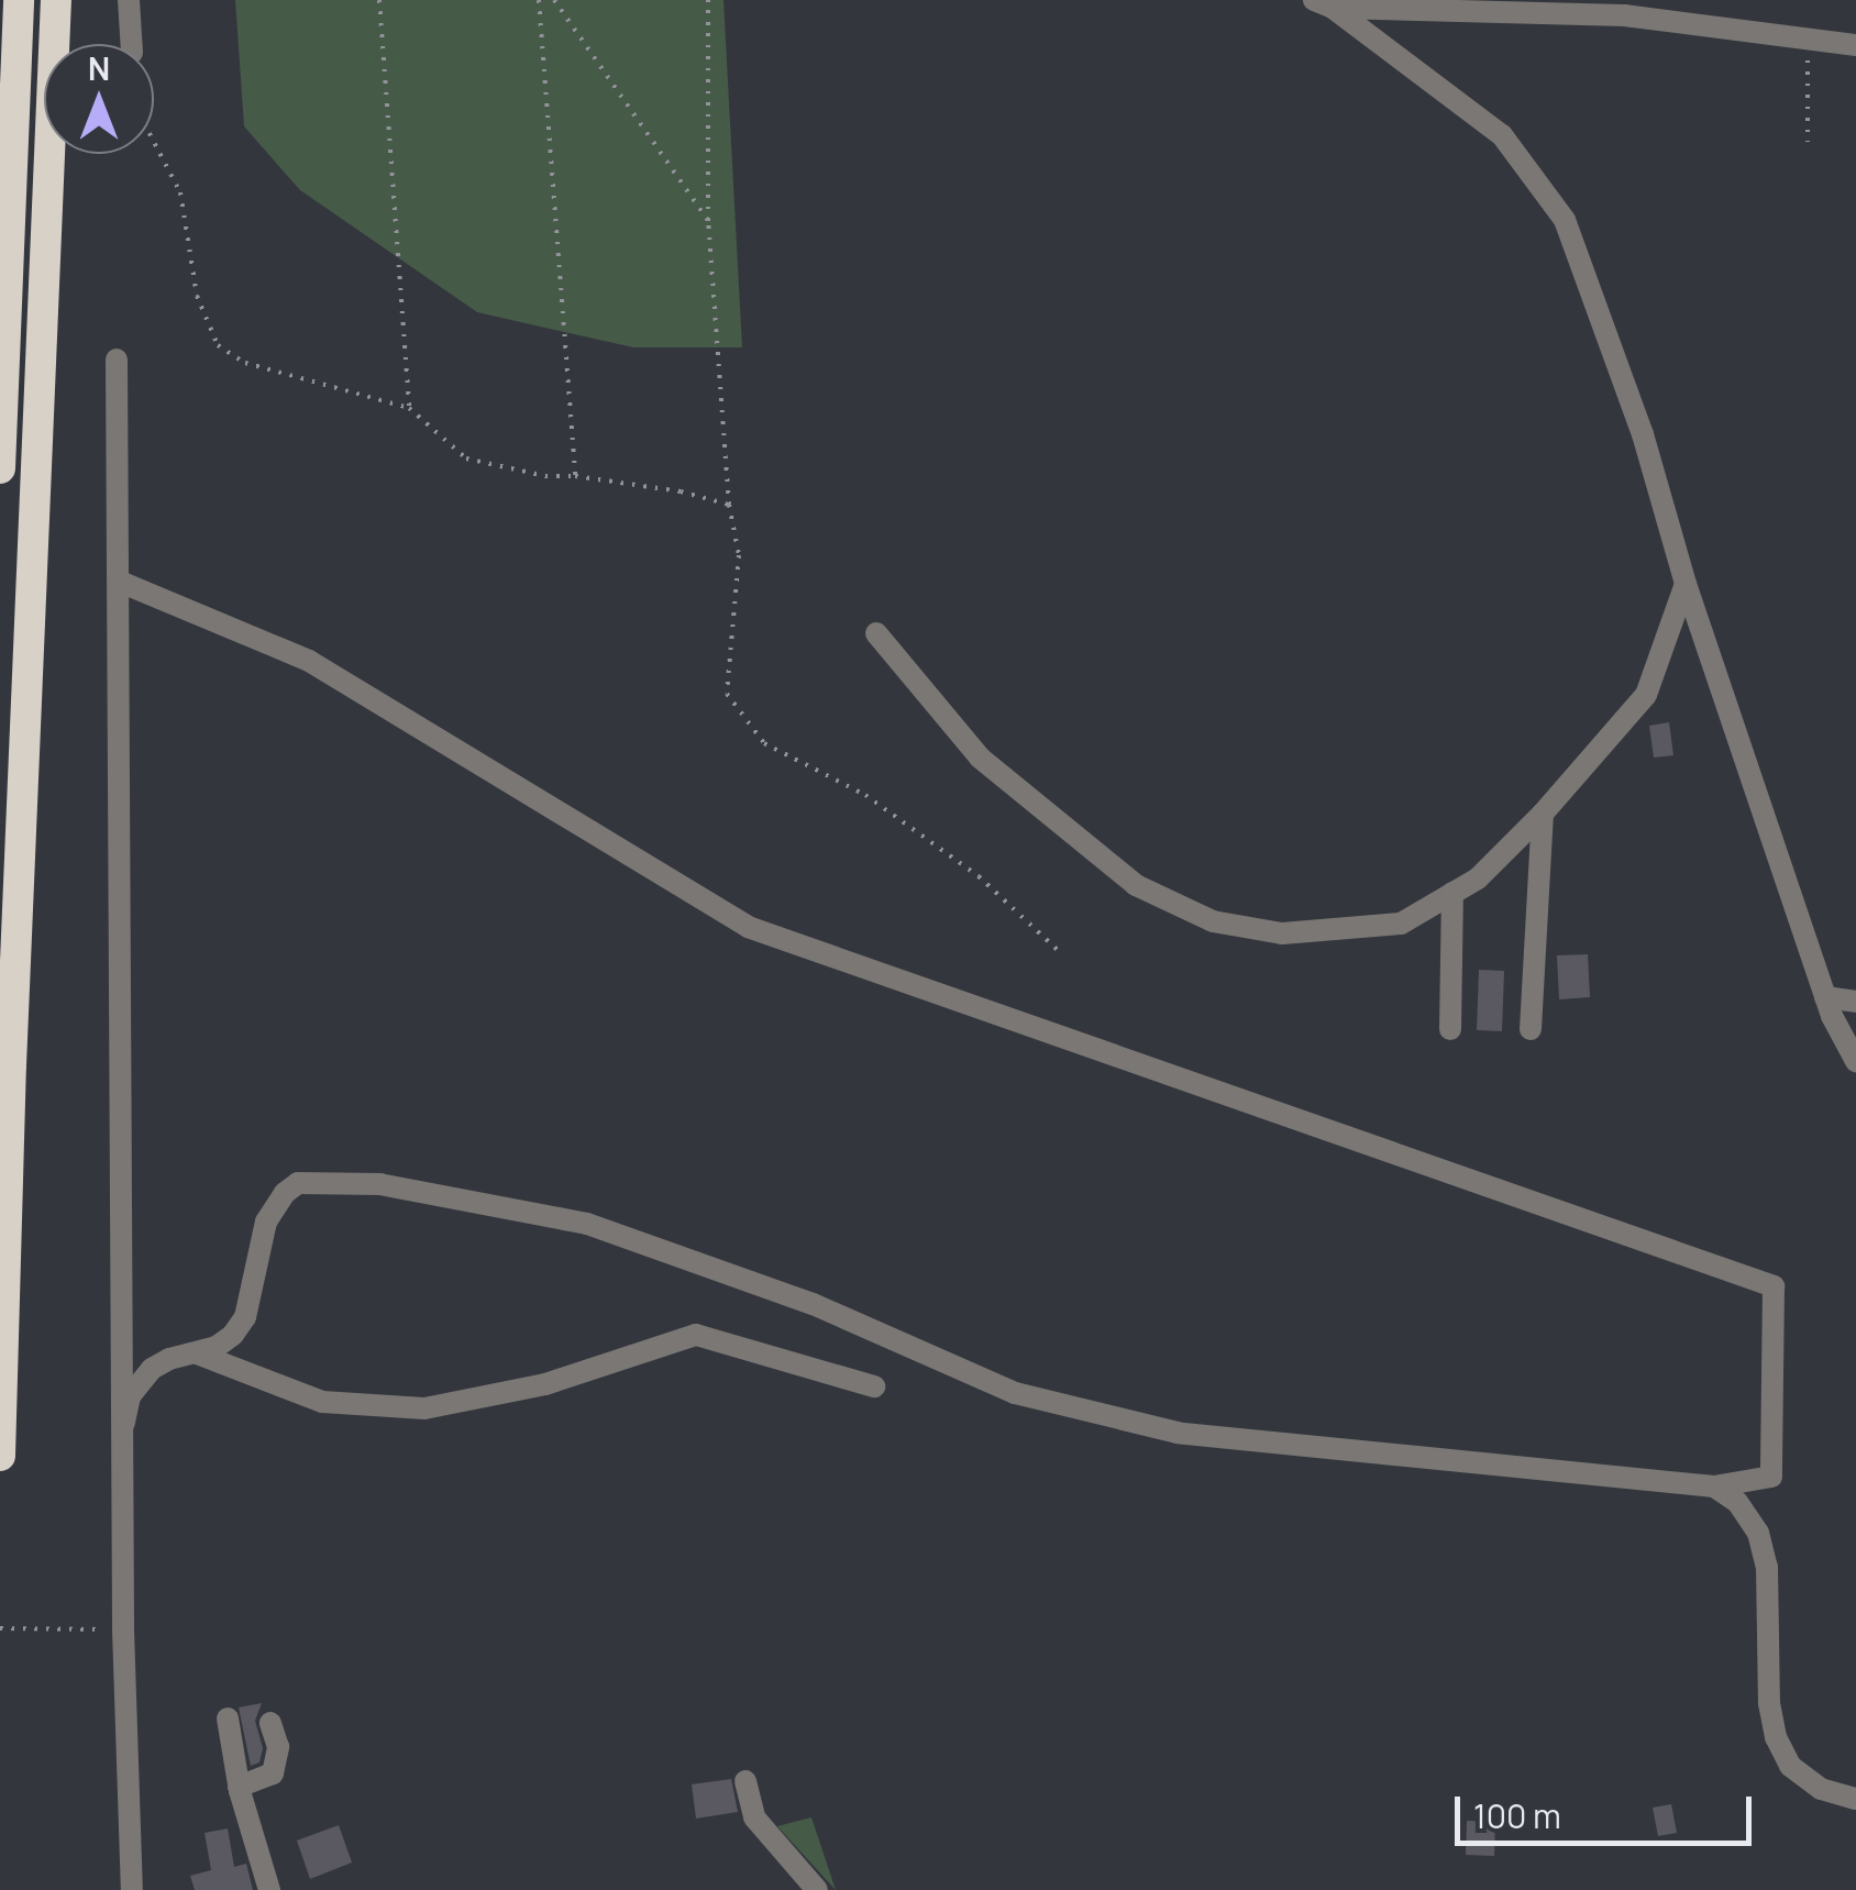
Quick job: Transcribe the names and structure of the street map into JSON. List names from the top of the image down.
{
  "scale_bar": "100 m",
  "north": "top"
}
